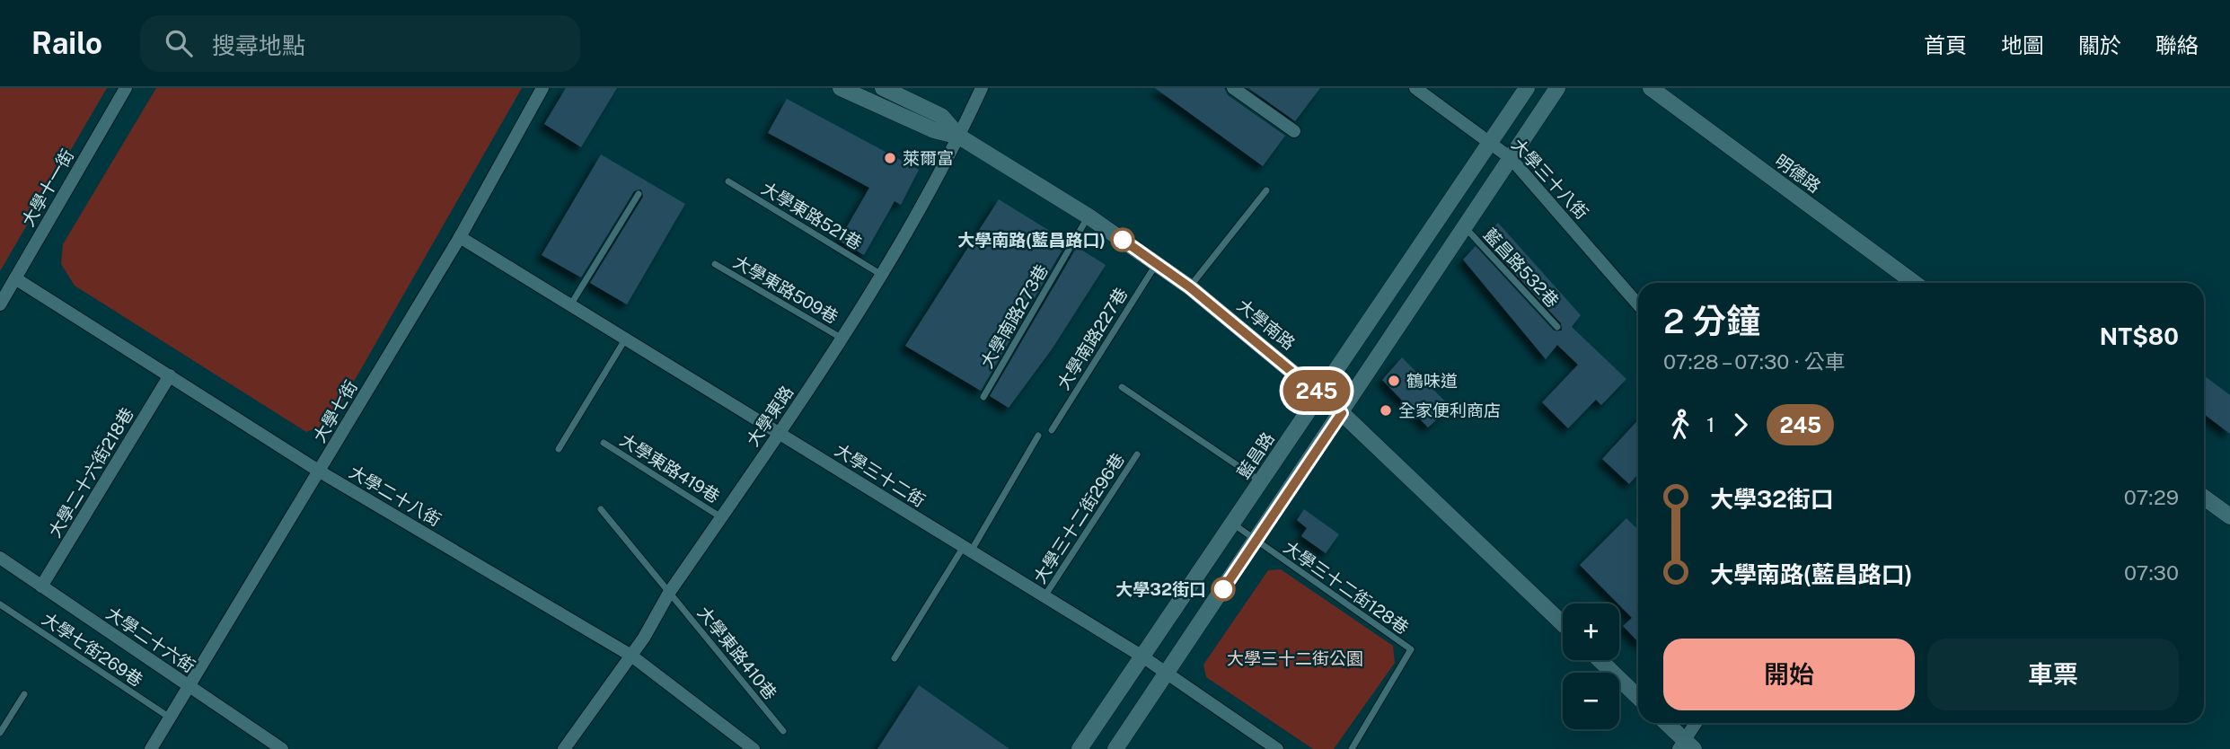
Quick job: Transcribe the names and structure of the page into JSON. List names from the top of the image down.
{
  "streets": {
    "street": [
      "明德路",
      "大學三十八街",
      "大學十一街",
      "大學南路",
      "大學七街",
      "大學東路",
      "藍昌路",
      "大學二十六街218巷",
      "大學三十二街",
      "大學二十八街",
      "大學二十六街"
    ],
    "lane": [
      "大學東路521巷",
      "藍昌路532巷",
      "大學東路509巷",
      "大學南路273巷",
      "大學南路227巷",
      "大學東路419巷",
      "大學三十二街296巷",
      "大學三十二街128巷",
      "大學七街269巷",
      "大學東路410巷"
    ]
  },
  "crossings": [
    ["大學三十八街", "藍昌路"],
    ["大學十一街", "大學二十八街"],
    ["大學東路521巷", "大學東路"],
    ["大學東路509巷", "大學東路"],
    ["大學南路273巷", "大學南路"],
    ["大學南路", "大學南路227巷"],
    ["大學南路", "大學東路"],
    ["大學南路", "藍昌路"],
    ["大學七街", "大學三十二街"],
    ["大學七街", "大學二十八街"],
    ["大學七街", "大學二十六街"],
    ["大學七街", "大學七街269巷"],
    ["大學東路", "大學東路419巷"],
    ["大學東路", "大學三十二街"],
    ["大學東路", "大學二十八街"],
    ["大學東路", "大學東路410巷"],
    ["藍昌路", "大學三十二街"],
    ["藍昌路", "大學三十二街128巷"],
    ["大學二十六街218巷", "大學二十八街"],
    ["大學二十六街218巷", "大學二十六街"],
    ["大學三十二街", "大學三十二街296巷"]
  ],
  "parks": ["大學三十二街公園"],
  "places": [
    "萊爾富",
    "大學南路(藍昌路口)",
    "鶴味道",
    "全家便利商店",
    "大學32街口"
  ],
  "lines": ["bus line 245"],
  "page": {
    "header": "Railo",
    "search": "搜尋地點",
    "nav": [
      "首頁",
      "地圖",
      "關於",
      "聯絡"
    ],
    "on_map": "245",
    "heading": ["2 分鐘", "07:28 – 07:30 · 公車", "NT$80"],
    "legs": ["1", "245"],
    "list": [
      {
        "name": "大學32街口",
        "value": "07:29"
      },
      {
        "name": "大學南路(藍昌路口)",
        "value": "07:30"
      }
    ],
    "map_buttons": ["+", "−"],
    "buttons": ["開始", "車票"]
  }
}
